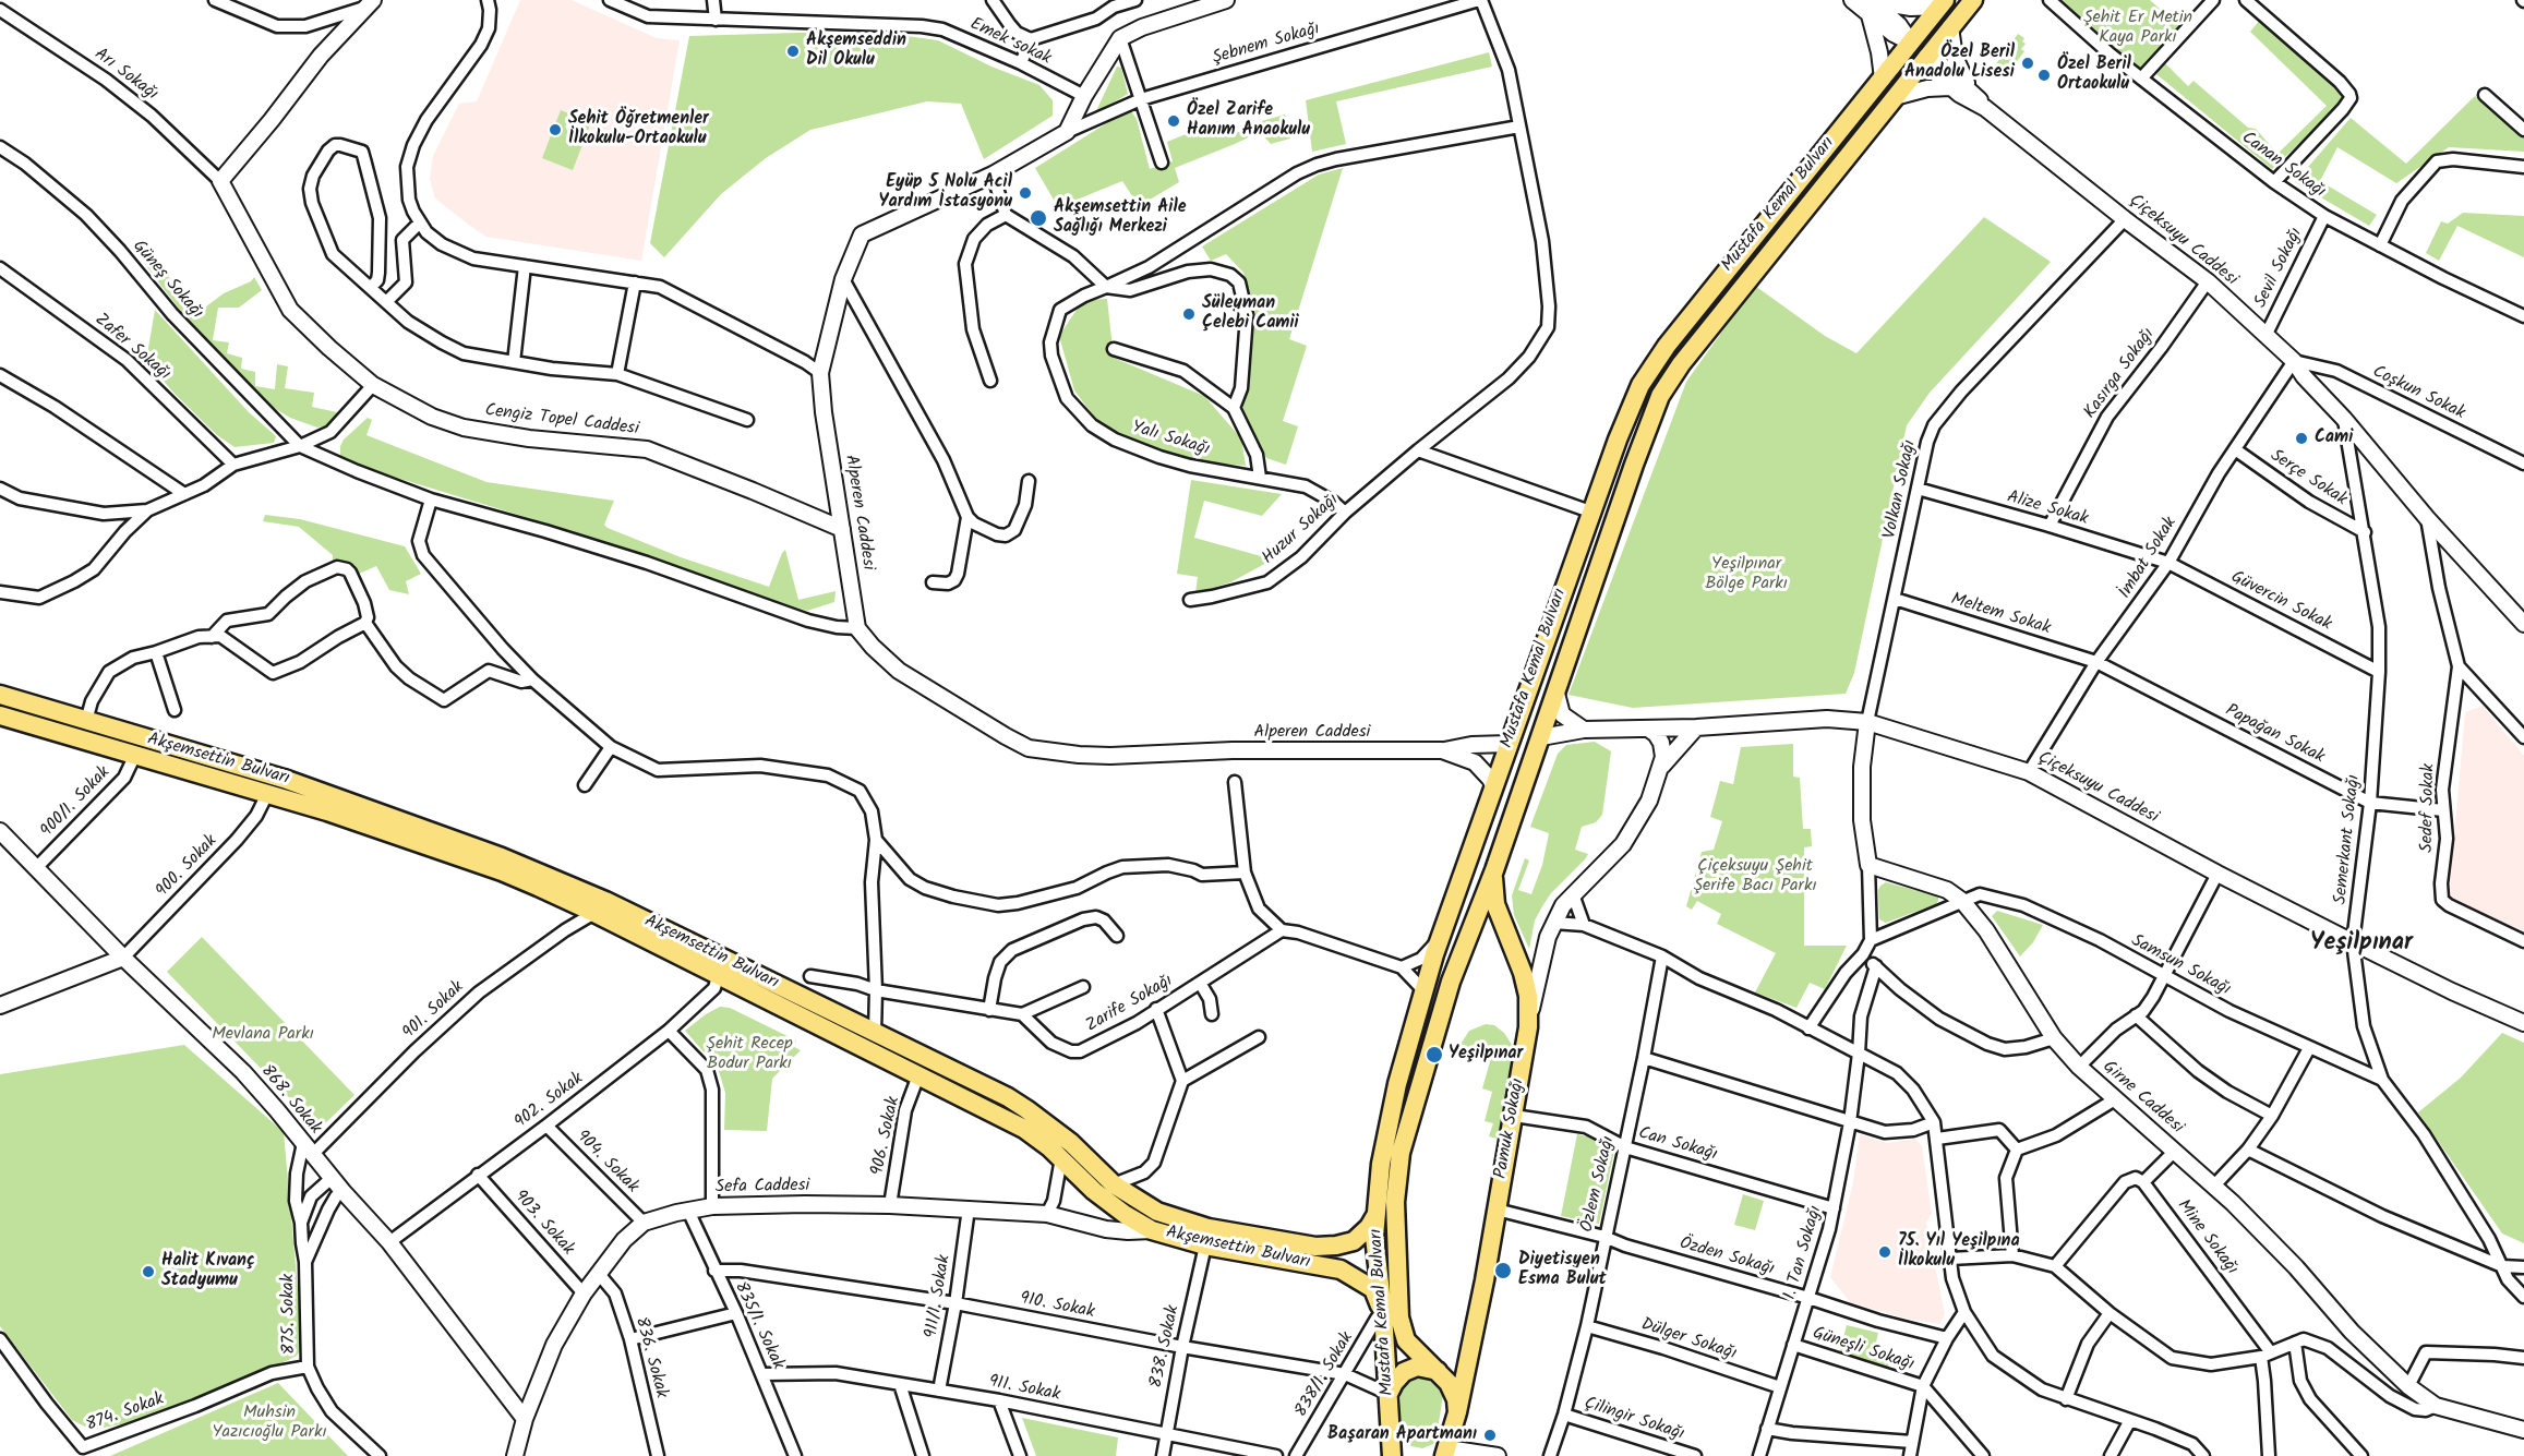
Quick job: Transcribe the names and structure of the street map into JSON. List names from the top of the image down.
{
  "streets": {
    "main road": ["Mustafa Kemal Bulvarı", "Akşemsettin Bulvarı", "Pamuk Sokağı"],
    "street": [
      "Emek sokak",
      "Şebnem Sokağı",
      "Arı Sokağı",
      "Canan Sokağı",
      "Çiçeksuyu Caddesi",
      "Sevil Sokağı",
      "Güneş Sokağı",
      "Zafer Sokağı",
      "Kasırga Sokağı",
      "Coşkun Sokak",
      "Cengiz Topel Caddesi",
      "Yalı Sokağı",
      "Serçe Sokak",
      "Volkan Sokağı",
      "Alize Sokak",
      "Alperen Caddesi",
      "Huzur Sokağı",
      "İmbat Sokak",
      "Güvercin Sokak",
      "Meltem Sokak",
      "Papağan Sokak",
      "900/1. Sokak",
      "Sedef Sokak",
      "Semerkant Sokağı",
      "900. Sokak",
      "Samsun Sokağı",
      "Zarife Sokağı",
      "901. Sokak",
      "Girne Caddesi",
      "868. Sokak",
      "902. Sokak",
      "906. Sokak",
      "Can Sokağı",
      "904. Sokak",
      "Özlem Sokağı",
      "Sefa Caddesi",
      "903. Sokak",
      "Mine Sokağı",
      "1. Tan Sokağı",
      "Özden Sokağı",
      "911/1. Sokak",
      "910. Sokak",
      "875. Sokak",
      "835/1. Sokak",
      "Dülger Sokağı",
      "838. Sokak",
      "Güneşli Sokağı",
      "836. Sokak",
      "838/1. Sokak",
      "911. Sokak",
      "874. Sokak",
      "Çilingir Sokağı"
    ]
  },
  "crossings": [
    ["Şebnem Sokağı", "Alperen Caddesi"],
    ["Şebnem Sokağı", "Huzur Sokağı"],
    ["Arı Sokağı", "Cengiz Topel Caddesi"],
    ["Canan Sokağı", "Sevil Sokağı"],
    ["Mustafa Kemal Bulvarı", "Çiçeksuyu Caddesi"],
    ["Mustafa Kemal Bulvarı", "Akşemsettin Bulvarı"],
    ["Mustafa Kemal Bulvarı", "Pamuk Sokağı"],
    ["Mustafa Kemal Bulvarı", "910. Sokak"],
    ["Mustafa Kemal Bulvarı", "838/1. Sokak"],
    ["Çiçeksuyu Caddesi", "Sevil Sokağı"],
    ["Çiçeksuyu Caddesi", "Kasırga Sokağı"],
    ["Çiçeksuyu Caddesi", "Coşkun Sokak"],
    ["Çiçeksuyu Caddesi", "Volkan Sokağı"],
    ["Çiçeksuyu Caddesi", "İmbat Sokak"],
    ["Çiçeksuyu Caddesi", "Sedef Sokak"],
    ["Çiçeksuyu Caddesi", "Semerkant Sokağı"],
    ["Çiçeksuyu Caddesi", "Pamuk Sokağı"],
    ["Kasırga Sokağı", "Alize Sokak"],
    ["Coşkun Sokak", "İmbat Sokak"],
    ["Cengiz Topel Caddesi", "Alperen Caddesi"],
    ["Yalı Sokağı", "Huzur Sokağı"],
    ["Serçe Sokak", "İmbat Sokak"],
    ["Serçe Sokak", "Semerkant Sokağı"],
    ["Volkan Sokağı", "Alize Sokak"],
    ["Volkan Sokağı", "Meltem Sokak"],
    ["Alize Sokak", "İmbat Sokak"],
    ["Alize Sokak", "Güvercin Sokak"],
    ["İmbat Sokak", "Güvercin Sokak"],
    ["İmbat Sokak", "Meltem Sokak"],
    ["İmbat Sokak", "Papağan Sokak"],
    ["Güvercin Sokak", "Semerkant Sokağı"],
    ["Meltem Sokak", "Papağan Sokak"],
    ["Papağan Sokak", "Sedef Sokak"],
    ["Papağan Sokak", "Semerkant Sokağı"],
    ["Akşemsettin Bulvarı", "900/1. Sokak"],
    ["Akşemsettin Bulvarı", "900. Sokak"],
    ["Akşemsettin Bulvarı", "901. Sokak"],
    ["Akşemsettin Bulvarı", "902. Sokak"],
    ["Akşemsettin Bulvarı", "906. Sokak"],
    ["Akşemsettin Bulvarı", "Sefa Caddesi"],
    ["Akşemsettin Bulvarı", "838. Sokak"],
    ["900/1. Sokak", "868. Sokak"],
    ["Semerkant Sokağı", "Samsun Sokağı"],
    ["900. Sokak", "868. Sokak"],
    ["Samsun Sokağı", "Girne Caddesi"],
    ["901. Sokak", "868. Sokak"],
    ["901. Sokak", "875. Sokak"],
    ["868. Sokak", "902. Sokak"],
    ["868. Sokak", "Sefa Caddesi"],
    ["868. Sokak", "875. Sokak"],
    ["902. Sokak", "904. Sokak"],
    ["902. Sokak", "903. Sokak"],
    ["Pamuk Sokağı", "Can Sokağı"],
    ["Pamuk Sokağı", "Özden Sokağı"],
    ["906. Sokak", "Sefa Caddesi"],
    ["Can Sokağı", "Özlem Sokağı"],
    ["Can Sokağı", "1. Tan Sokağı"],
    ["904. Sokak", "Sefa Caddesi"],
    ["Özlem Sokağı", "Özden Sokağı"],
    ["Özlem Sokağı", "Dülger Sokağı"],
    ["Özlem Sokağı", "Çilingir Sokağı"],
    ["Sefa Caddesi", "903. Sokak"],
    ["Sefa Caddesi", "911/1. Sokak"],
    ["Sefa Caddesi", "835/1. Sokak"],
    ["Sefa Caddesi", "836. Sokak"],
    ["1. Tan Sokağı", "Özden Sokağı"],
    ["1. Tan Sokağı", "Dülger Sokağı"],
    ["1. Tan Sokağı", "Güneşli Sokağı"],
    ["911/1. Sokak", "910. Sokak"],
    ["911/1. Sokak", "911. Sokak"],
    ["910. Sokak", "835/1. Sokak"],
    ["910. Sokak", "838. Sokak"],
    ["910. Sokak", "838/1. Sokak"],
    ["875. Sokak", "874. Sokak"],
    ["835/1. Sokak", "911. Sokak"],
    ["838. Sokak", "911. Sokak"]
  ],
  "districts": ["Yeşilpınar"],
  "parks": [
    "Şehit Er Metin Kaya Parkı",
    "Yeşilpınar Bölge Parkı",
    "Çiçeksuyu Şehit Şerife Bacı Parkı",
    "Mevlana Parkı",
    "Şehit Recep Bodur Parkı",
    "Muhsin Yazıcıoğlu Parkı"
  ],
  "places": [
    "Akşemseddin Dil Okulu",
    "Özel Beril Anadolu Lisesi",
    "Özel Beril Ortaokulu",
    "Özel Zarife Hanım Anaokulu",
    "Şehit Öğretmenler İlkokulu-Ortaokulu",
    "Eyüp 5 Nolu Acil Yardım İstasyonu",
    "Akşemsettin Aile Sağlığı Merkezi",
    "Süleyman Çelebi Camii",
    "Cami",
    "Yeşilpınar",
    "75. Yıl Yeşilpına İlkokulu",
    "Diyetisyen Esma Bulut",
    "Halit Kıvanç Stadyumu",
    "Başaran Apartmanı"
  ]
}
